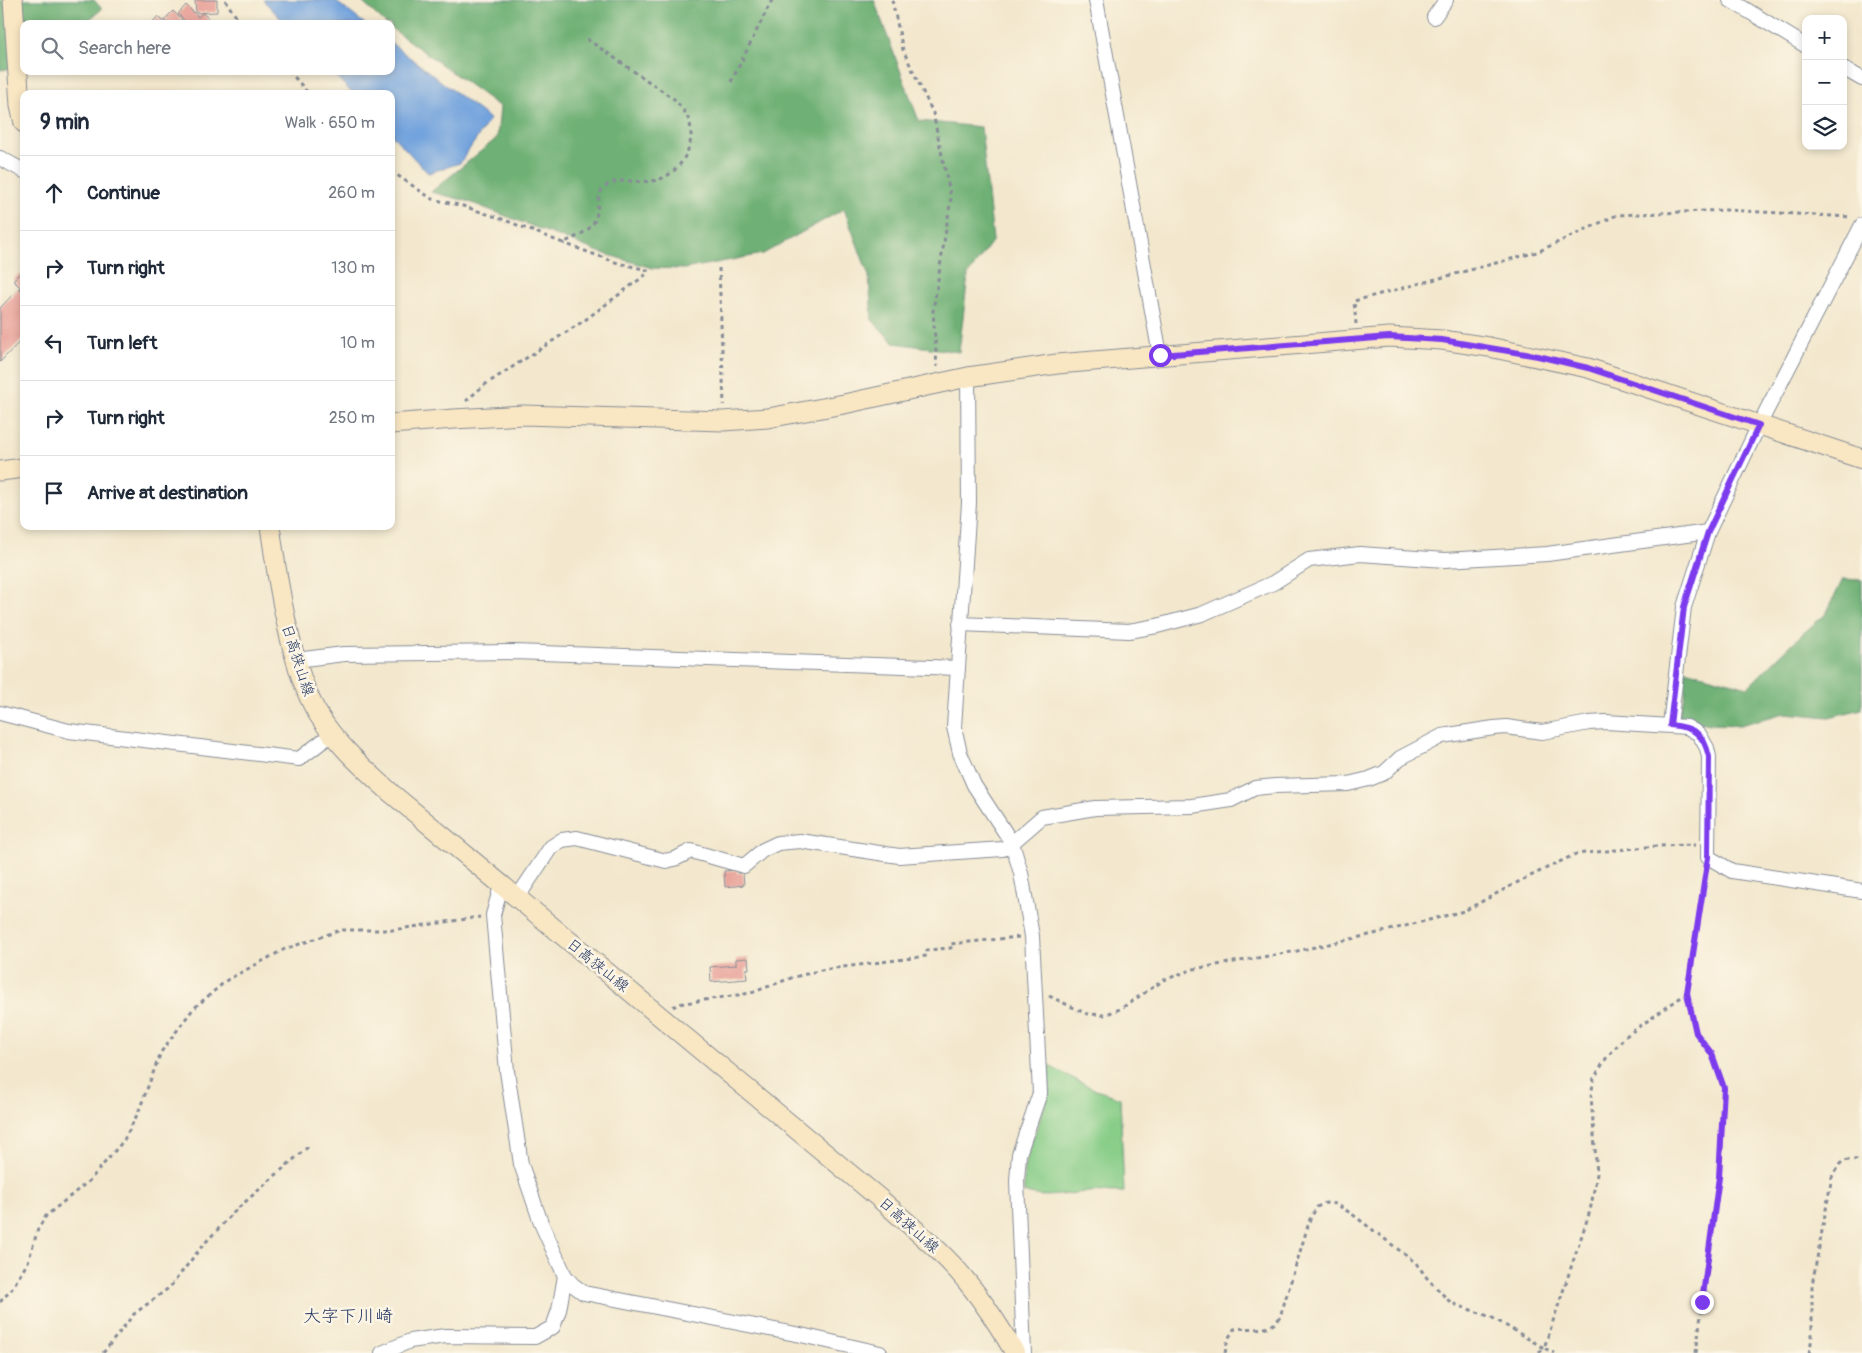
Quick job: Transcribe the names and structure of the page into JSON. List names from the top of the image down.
{
  "streets": {
    "street": ["日高狭山線"]
  },
  "districts": ["大字下川崎"],
  "page": {
    "map_buttons": ["+", "−"],
    "search": "Search here",
    "heading": ["9 min", "Walk · 650 m"],
    "list": [
      ["Continue", "260 m"],
      ["Turn right", "130 m"],
      ["Turn left", "10 m"],
      ["Turn right", "250 m"],
      "Arrive at destination"
    ]
  }
}
